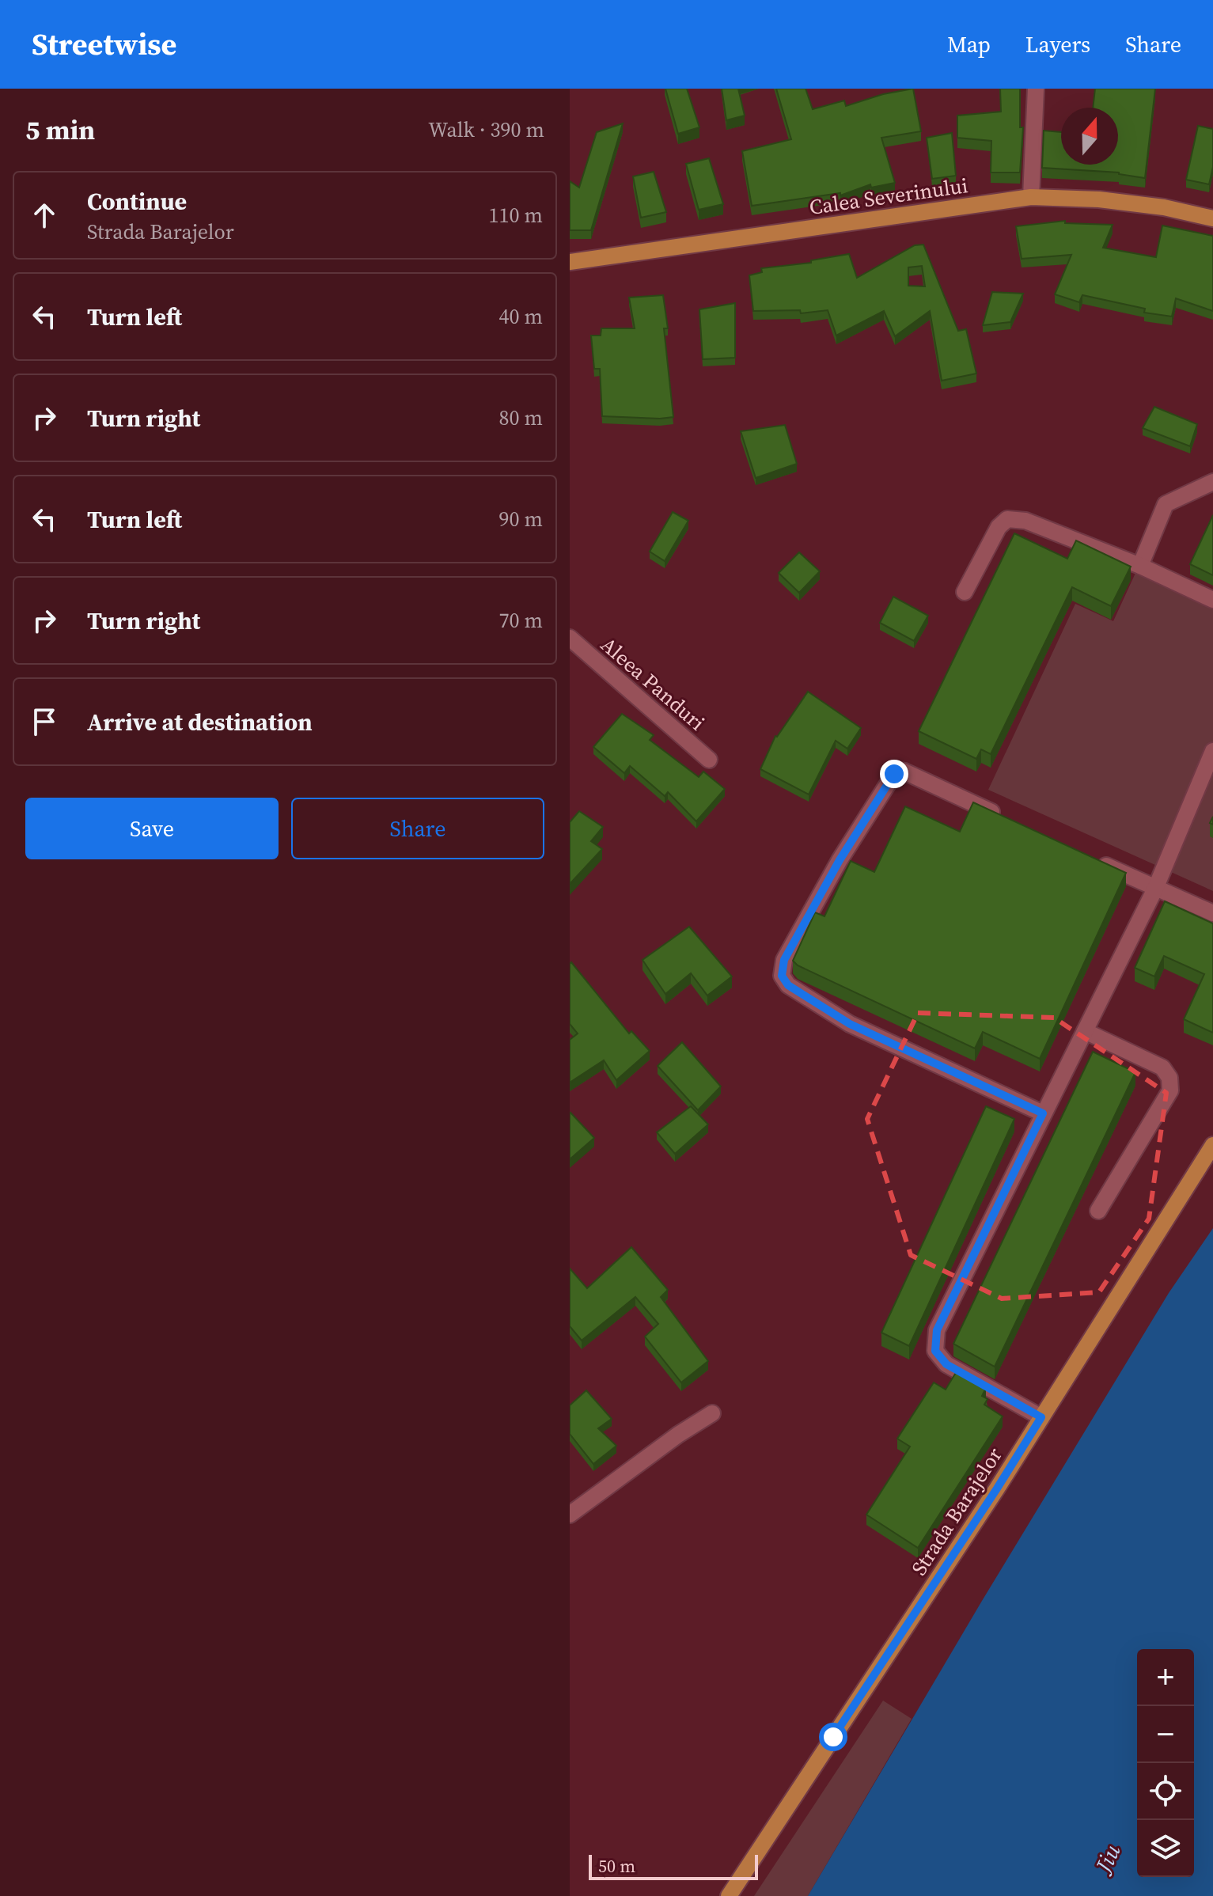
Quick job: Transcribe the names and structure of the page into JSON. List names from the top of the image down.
{
  "streets": {
    "main road": ["Calea Severinului", "Strada Barajelor"],
    "street": ["Aleea Panduri"]
  },
  "water": ["Jiu"],
  "scale_bar": "50 m",
  "north": "top",
  "page": {
    "header": "Streetwise",
    "nav": ["Map", "Layers", "Share"],
    "heading": ["5 min", "Walk · 390 m"],
    "list": [
      ["Continue", "Strada Barajelor", "110 m"],
      ["Turn left", "40 m"],
      ["Turn right", "80 m"],
      ["Turn left", "90 m"],
      ["Turn right", "70 m"],
      "Arrive at destination"
    ],
    "buttons": ["Save", "Share"],
    "map_buttons": ["+", "−"],
    "scale": "50 m"
  }
}
